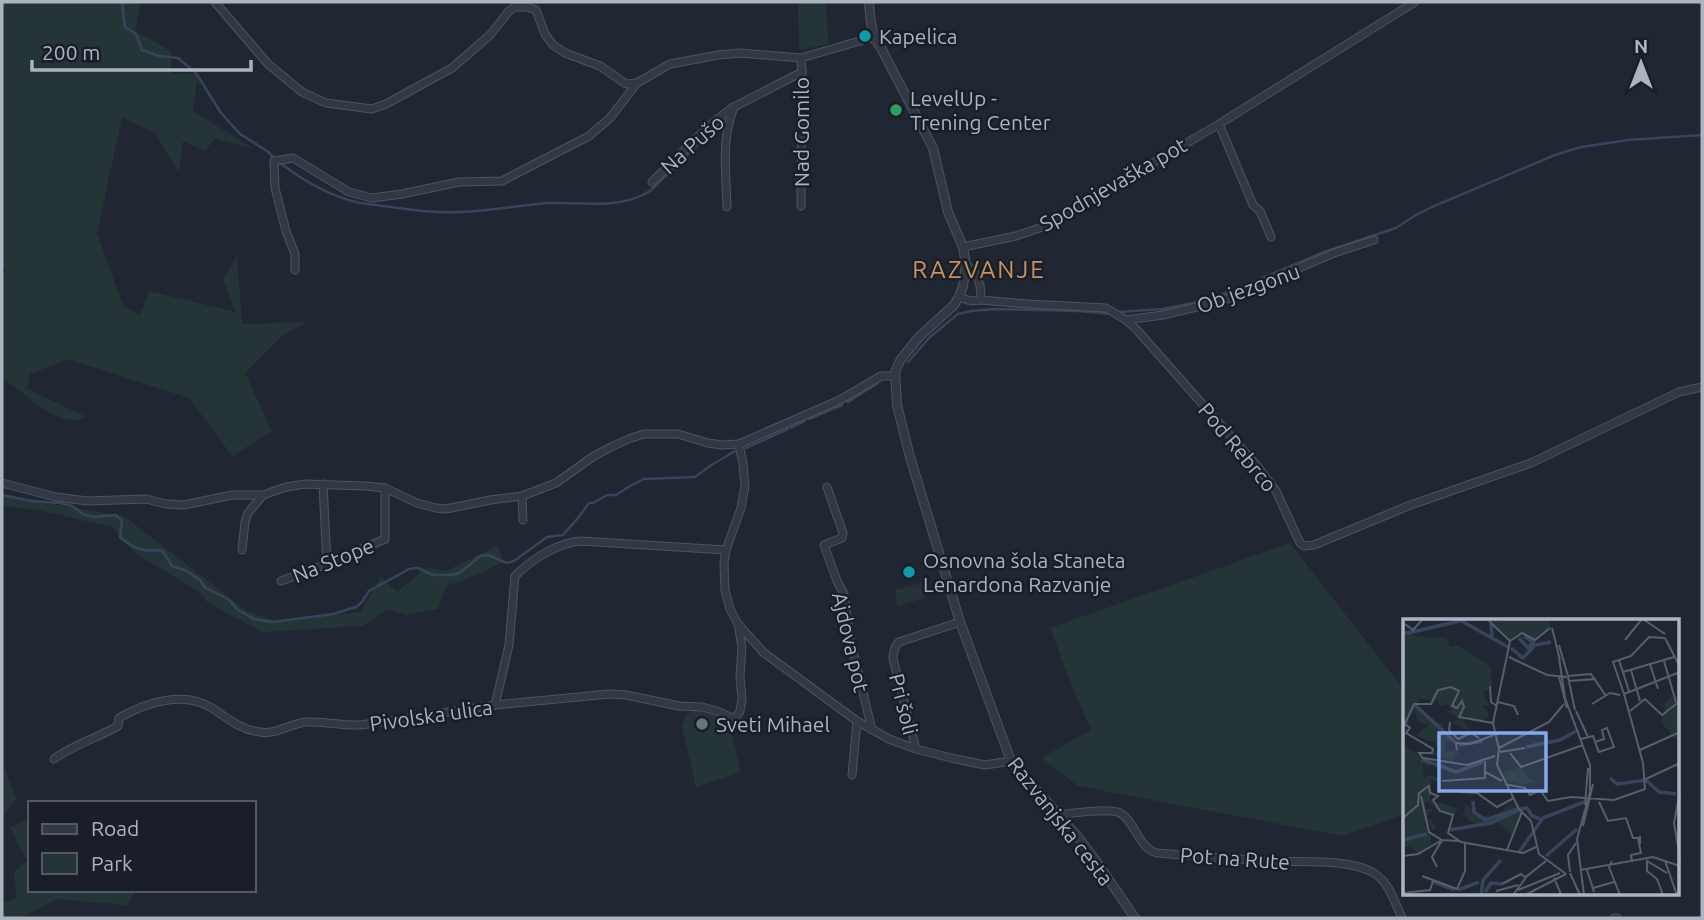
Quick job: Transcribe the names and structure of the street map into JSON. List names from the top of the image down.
{
  "streets": {
    "street": [
      "Nad Gomilo",
      "Na Pušo",
      "Spodnjevaška pot",
      "Ob jezgonu",
      "Pod Rebrco",
      "Na Stope",
      "Ajdova pot",
      "Pri šoli",
      "Pivolska ulica",
      "Razvanjska cesta",
      "Pot na Rute"
    ]
  },
  "crossings": [
    ["Nad Gomilo", "Na Pušo"],
    ["Ob jezgonu", "Pod Rebrco"],
    ["Pri šoli", "Razvanjska cesta"],
    ["Razvanjska cesta", "Pot na Rute"]
  ],
  "districts": ["RAZVANJE"],
  "places": [
    "Kapelica",
    "LevelUp - Trening Center",
    "Osnovna šola Staneta Lenardona Razvanje",
    "Sveti Mihael"
  ],
  "legend": ["Road", "Park"],
  "scale_bar": "200 m",
  "north": "top"
}
